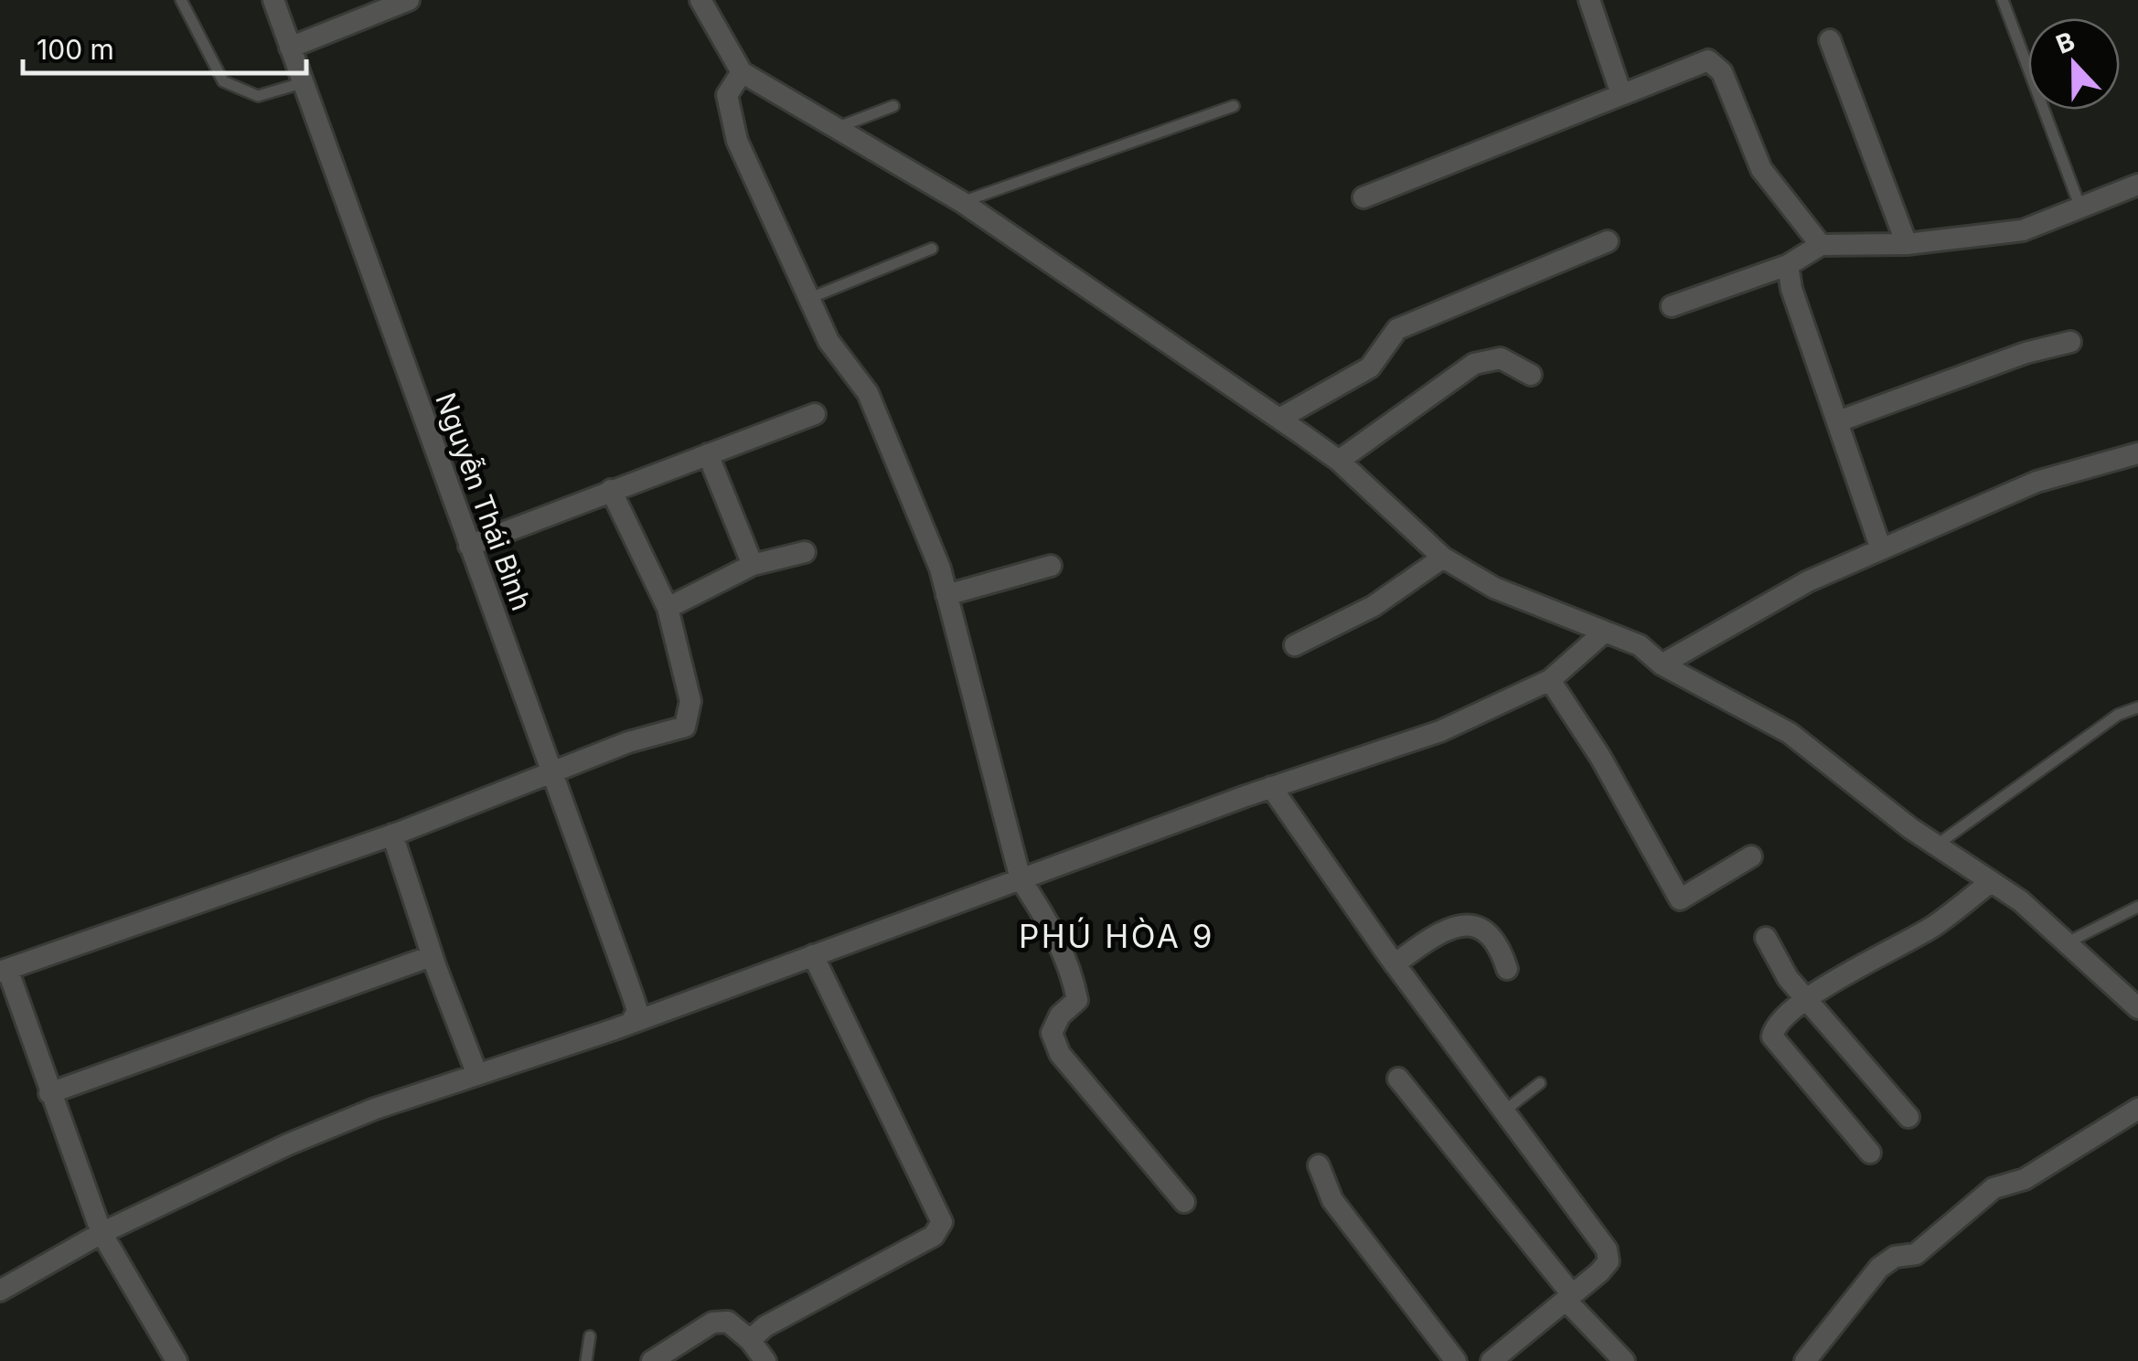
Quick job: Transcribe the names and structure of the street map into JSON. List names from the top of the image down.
{
  "streets": {
    "street": ["Nguyễn Thái Bình"]
  },
  "districts": ["PHÚ HÒA 9"],
  "scale_bar": "100 m",
  "north": "top"
}
